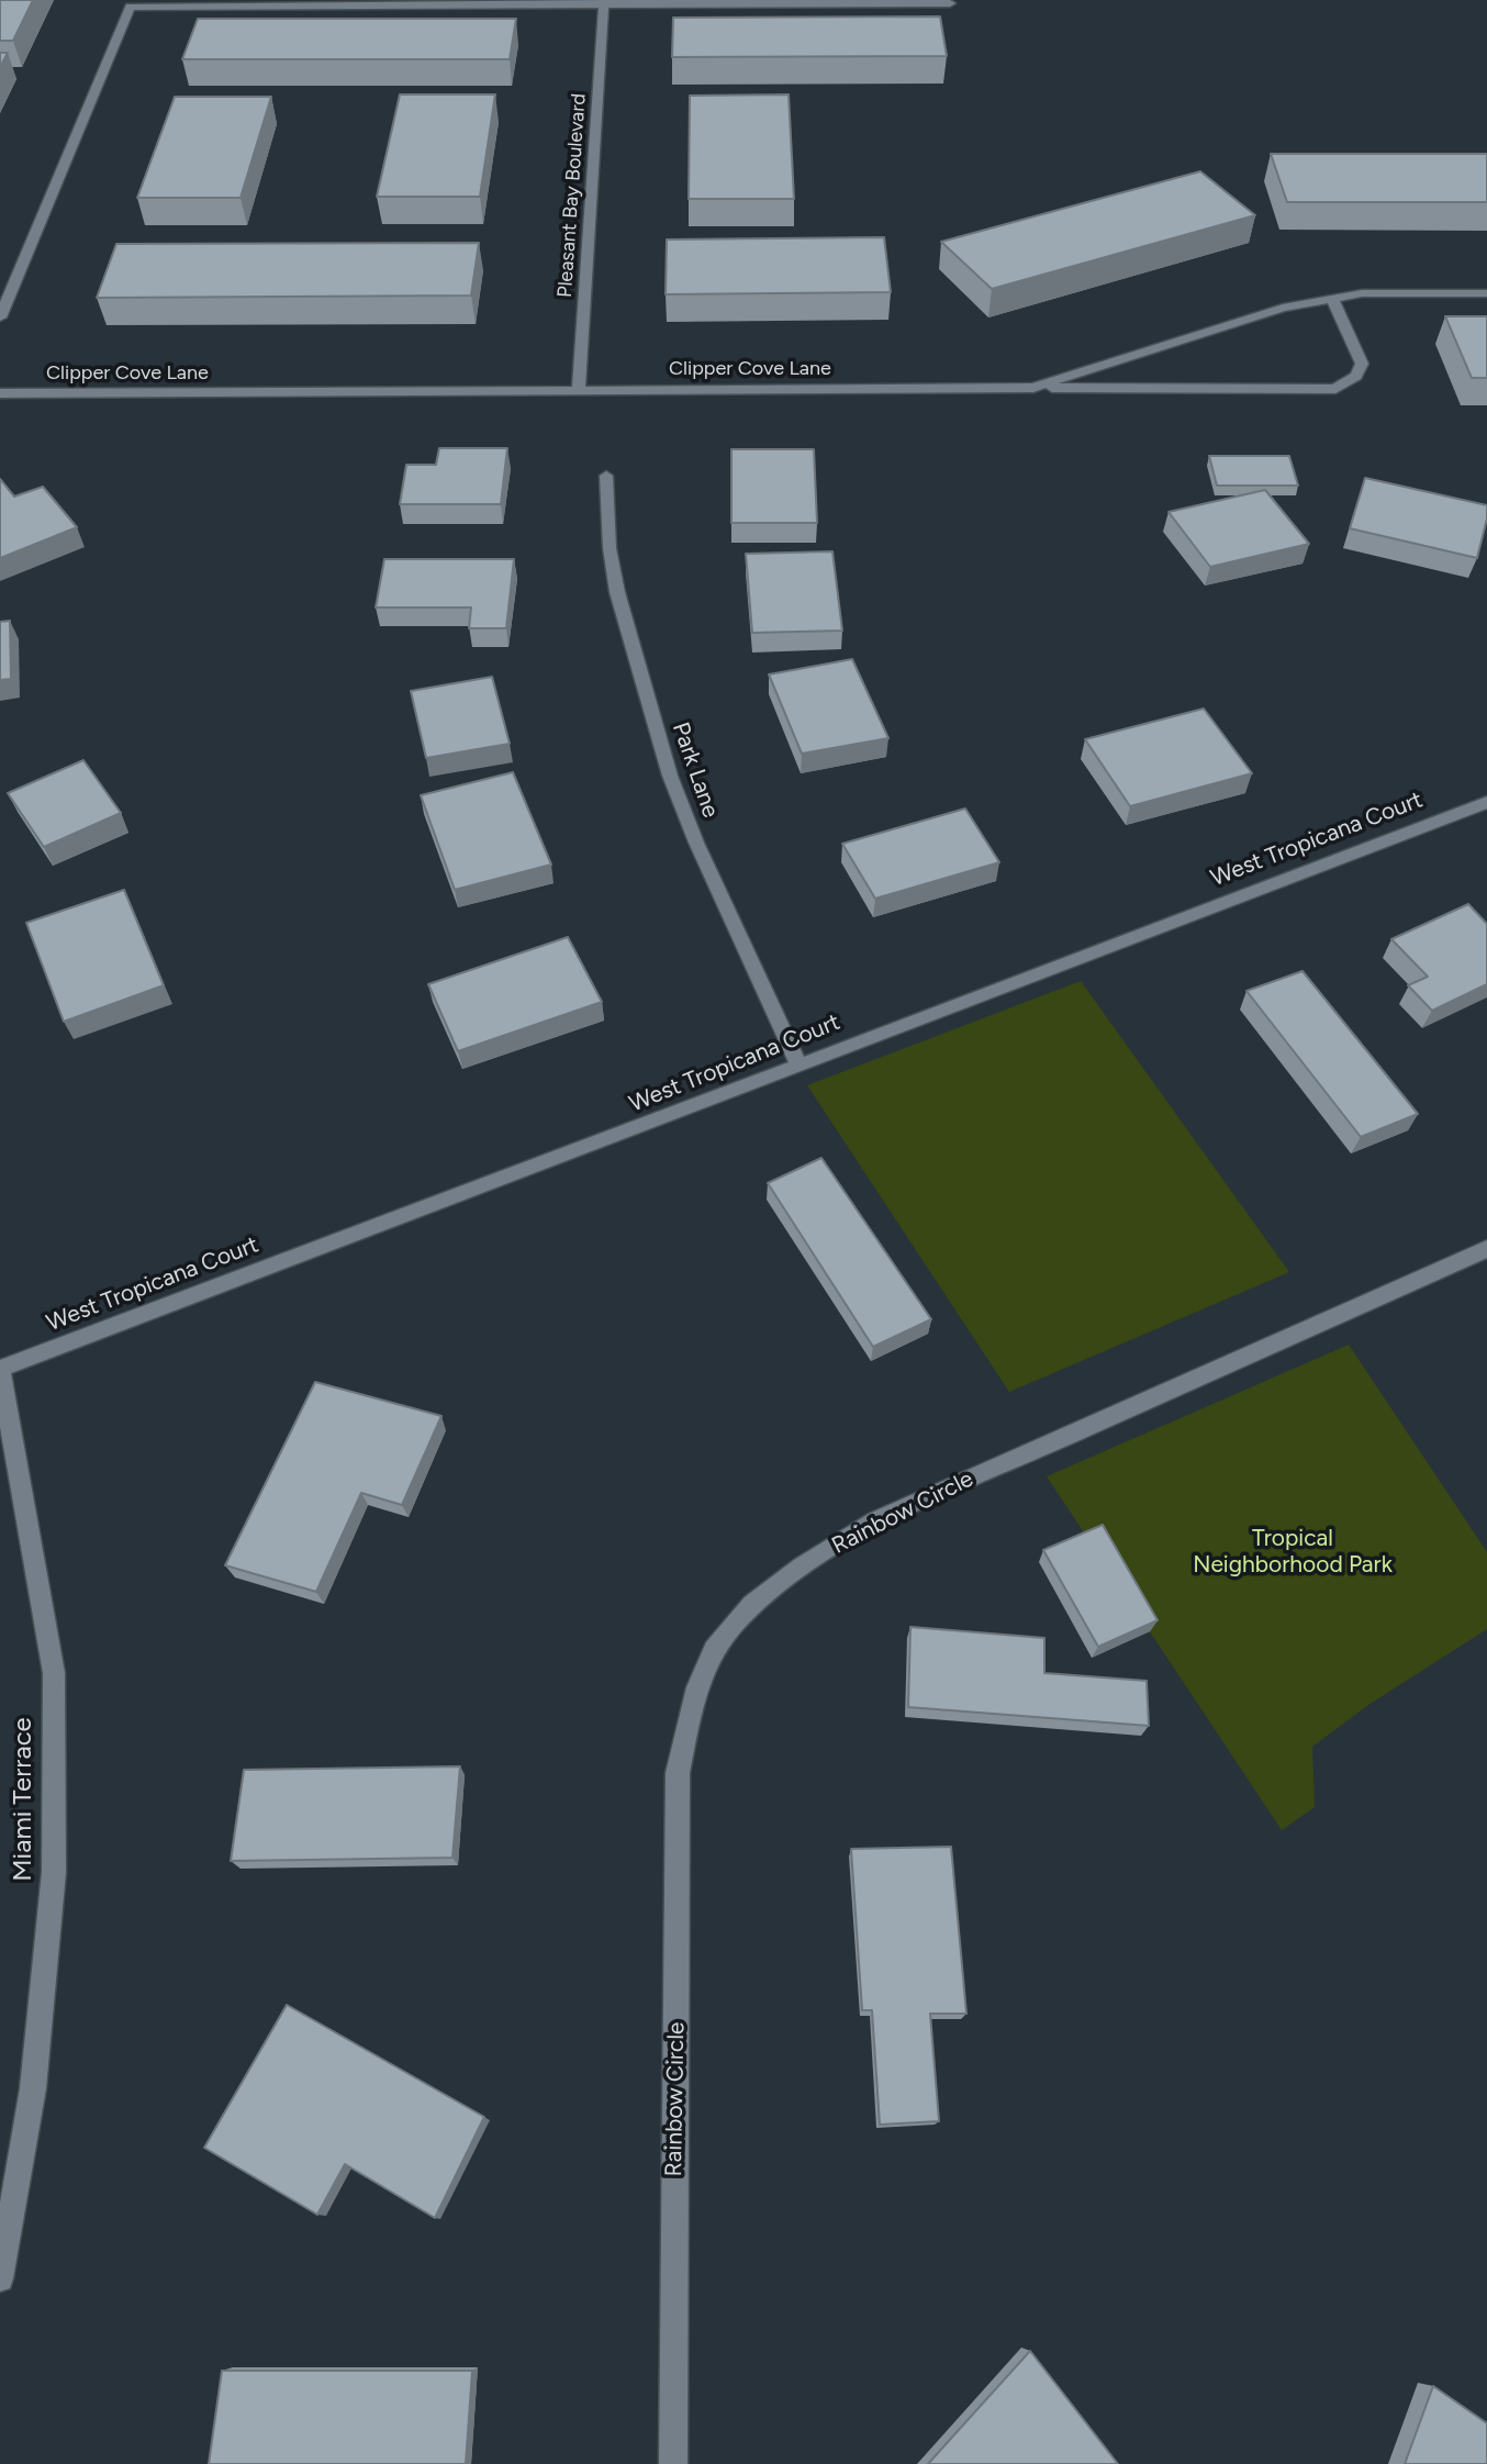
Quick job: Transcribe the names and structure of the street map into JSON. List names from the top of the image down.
{
  "streets": {
    "street": [
      "Pleasant Bay Boulevard",
      "Clipper Cove Lane",
      "Park Lane",
      "West Tropicana Court",
      "Rainbow Circle",
      "Miami Terrace"
    ]
  },
  "crossings": [
    ["Pleasant Bay Boulevard", "Clipper Cove Lane"],
    ["Park Lane", "West Tropicana Court"],
    ["West Tropicana Court", "Miami Terrace"]
  ],
  "parks": ["Tropical Neighborhood Park"]
}
